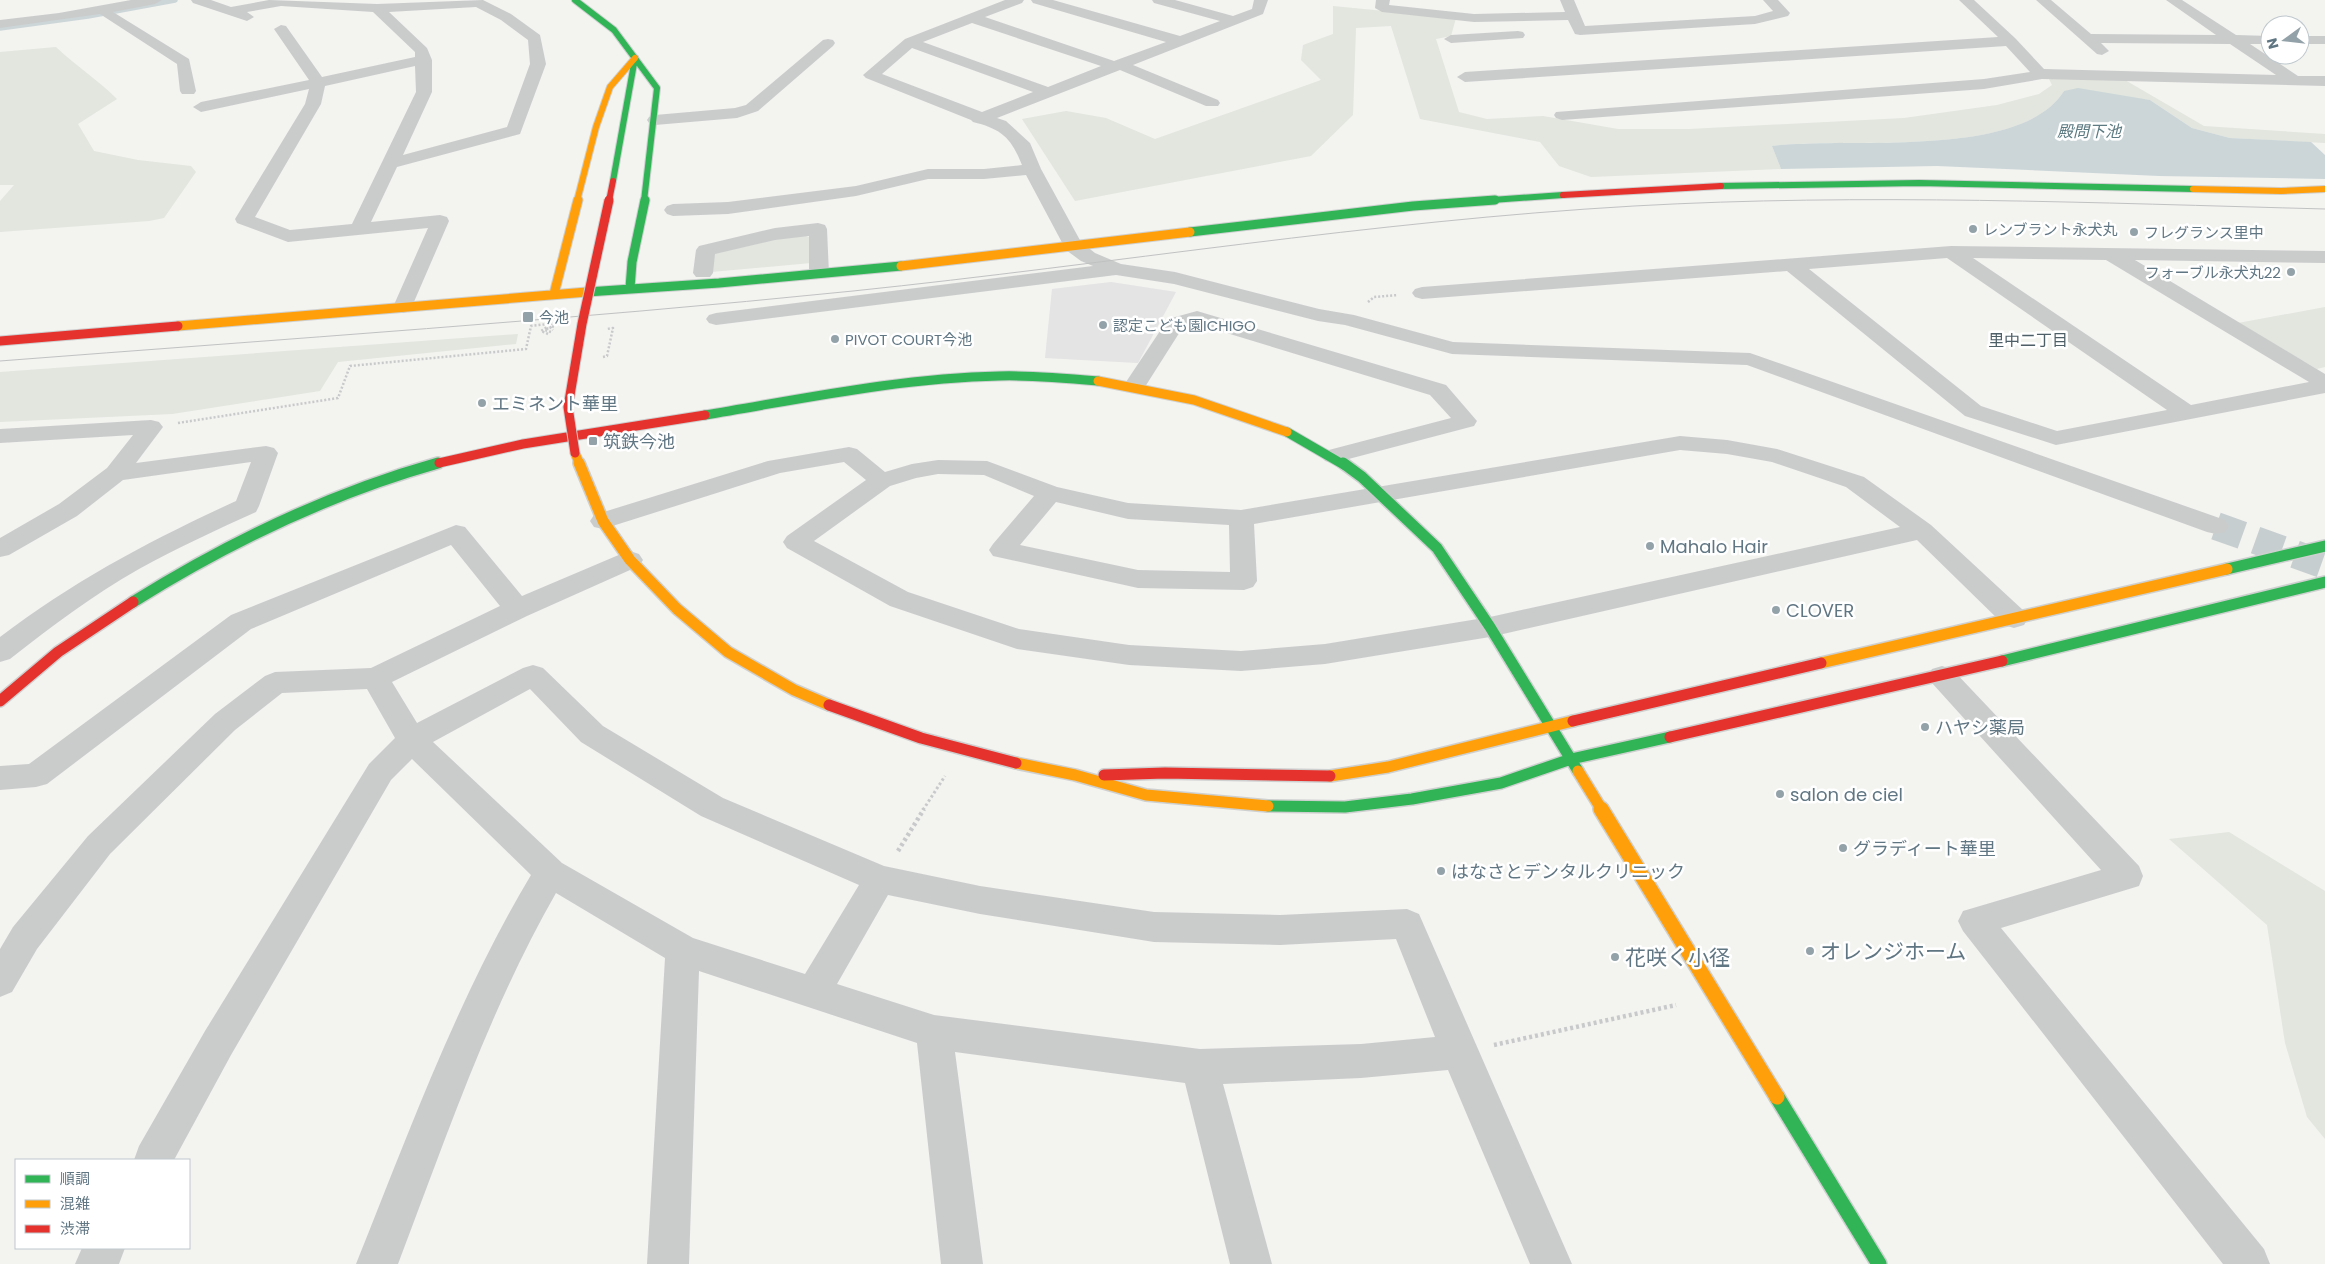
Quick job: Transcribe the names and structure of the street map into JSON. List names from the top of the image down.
{
  "districts": ["里中二丁目"],
  "water": ["殿問下池"],
  "places": {
    "other": [
      "レンブラント永犬丸",
      "フレグランス里中",
      "フォーブル永犬丸22",
      "認定こども園ICHIGO",
      "PIVOT COURT今池",
      "エミネント華里",
      "Mahalo Hair",
      "CLOVER",
      "ハヤシ薬局",
      "salon de ciel",
      "グラディート華里",
      "はなさとデンタルクリニック",
      "オレンジホーム",
      "花咲く小径"
    ],
    "transit": ["今池", "筑鉄今池"]
  },
  "legend": ["順調", "混雑", "渋滞"],
  "north": "left"
}
